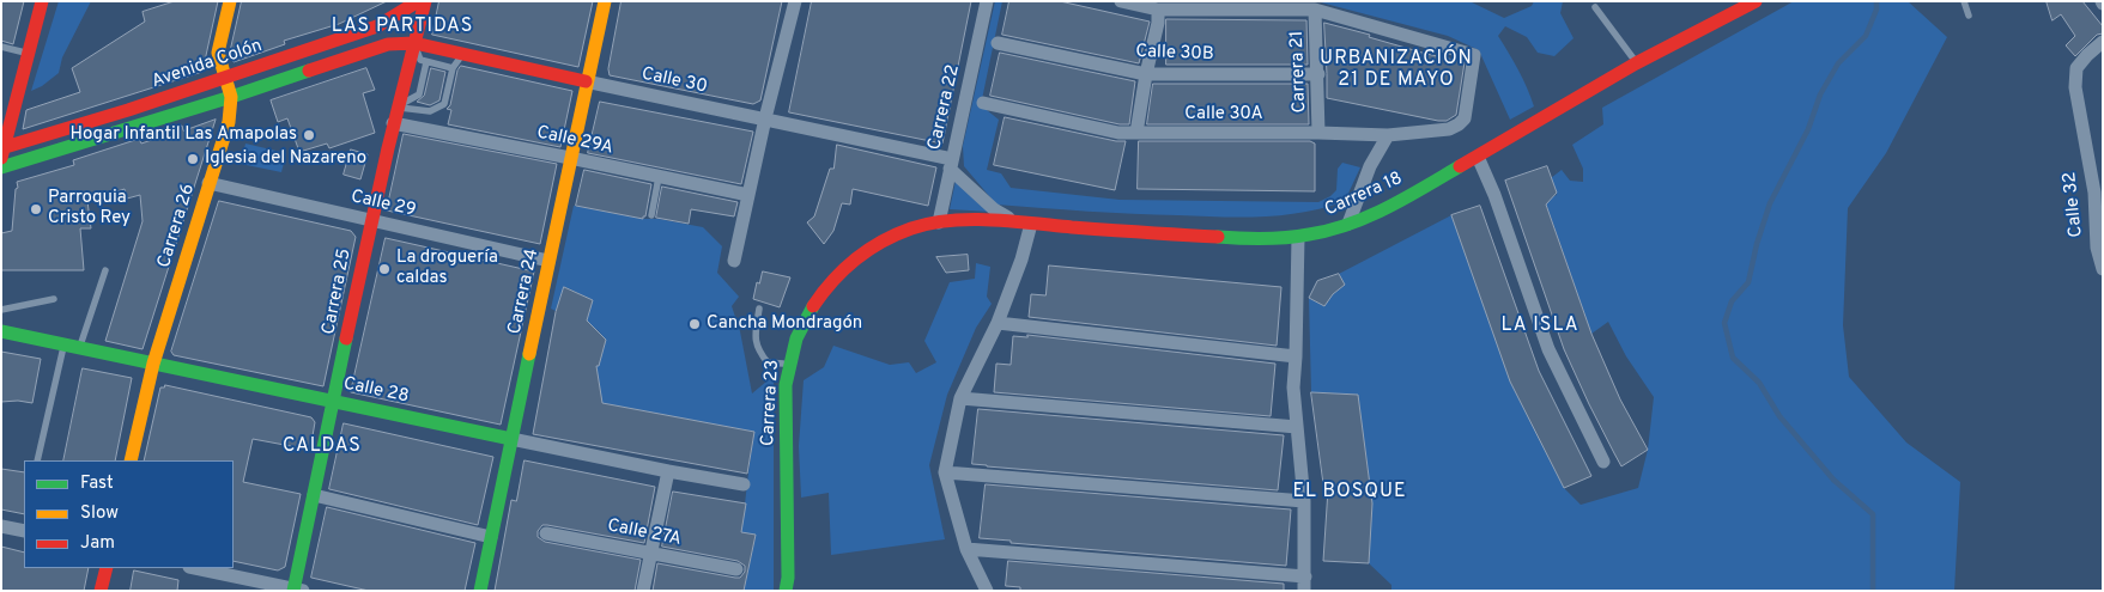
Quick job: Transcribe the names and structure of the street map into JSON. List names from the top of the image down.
{
  "streets": {
    "main road": [
      "Avenida Colón",
      "Calle 30",
      "Carrera 18",
      "Carrera 26",
      "Carrera 25",
      "Carrera 24",
      "Calle 28",
      "Carrera 23"
    ],
    "street": [
      "Calle 30B",
      "Carrera 21",
      "Carrera 22",
      "Calle 30A",
      "Calle 29A",
      "Calle 29",
      "Calle 32",
      "Calle 27A"
    ]
  },
  "crossings": [
    ["Calle 30B", "Carrera 21"],
    ["Avenida Colón", "Calle 30"],
    ["Avenida Colón", "Carrera 26"],
    ["Carrera 21", "Calle 30A"],
    ["Calle 30", "Carrera 22"],
    ["Calle 30", "Carrera 25"],
    ["Calle 30", "Carrera 24"],
    ["Carrera 22", "Carrera 18"],
    ["Carrera 22", "Carrera 23"],
    ["Calle 29A", "Carrera 25"],
    ["Calle 29A", "Carrera 24"],
    ["Carrera 18", "Carrera 23"],
    ["Calle 29", "Carrera 26"],
    ["Calle 29", "Carrera 25"],
    ["Calle 29", "Carrera 24"],
    ["Carrera 26", "Calle 28"],
    ["Carrera 25", "Calle 28"],
    ["Carrera 24", "Calle 28"]
  ],
  "districts": [
    "LAS PARTIDAS",
    "URBANIZACIÓN 21 DE MAYO",
    "LA ISLA",
    "CALDAS",
    "EL BOSQUE"
  ],
  "places": [
    "Hogar Infantil Las Amapolas",
    "Iglesia del Nazareno",
    "Parroquia Cristo Rey",
    "La droguería caldas",
    "Cancha Mondragón"
  ],
  "legend": ["Fast", "Slow", "Jam"]
}
